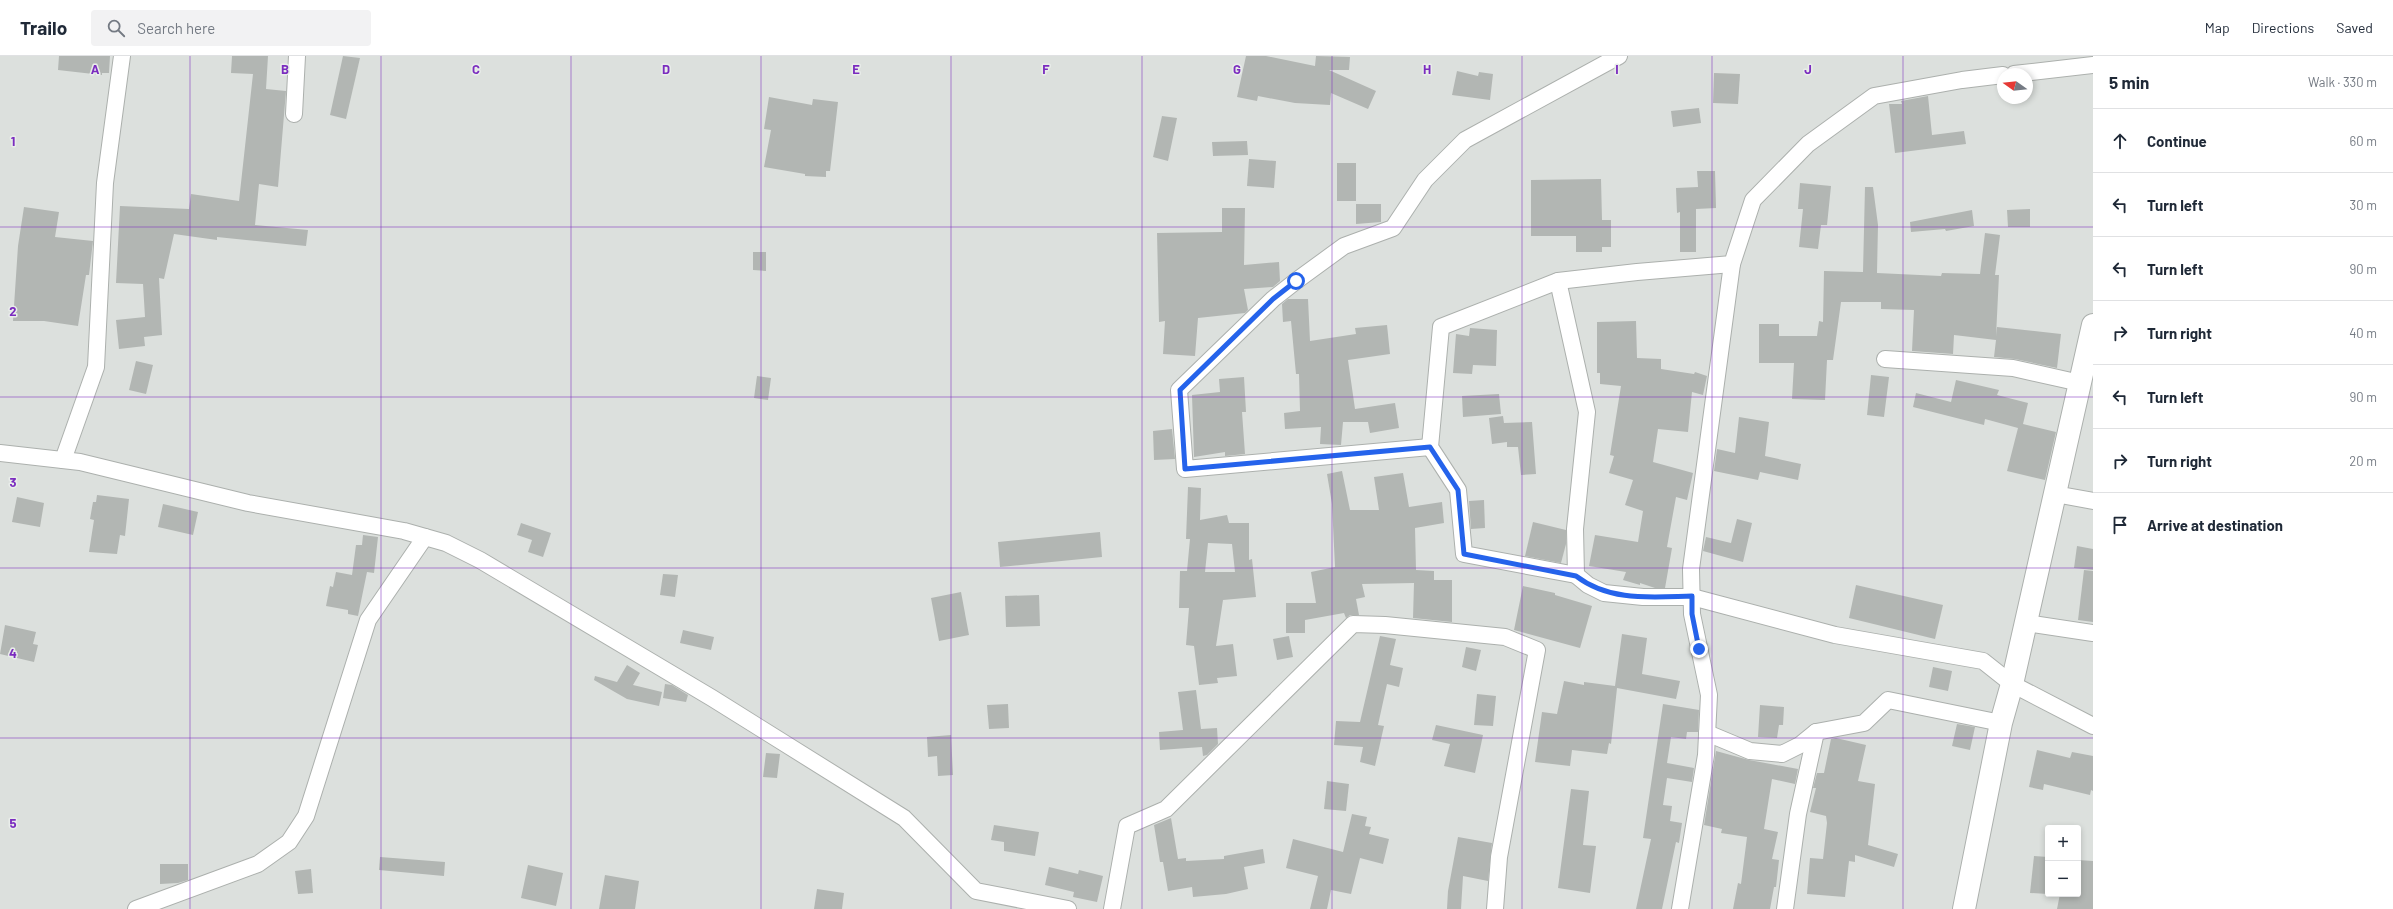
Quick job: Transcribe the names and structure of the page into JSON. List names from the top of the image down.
{
  "north": "left",
  "page": {
    "header": "Trailo",
    "search": "Search here",
    "nav": ["Map", "Directions", "Saved"],
    "heading": ["5 min", "Walk · 330 m"],
    "list": [
      ["Continue", "60 m"],
      ["Turn left", "30 m"],
      ["Turn left", "90 m"],
      ["Turn right", "40 m"],
      ["Turn left", "90 m"],
      ["Turn right", "20 m"],
      "Arrive at destination"
    ],
    "map_buttons": ["+", "−"]
  },
  "grid": {
    "columns": [
      "A",
      "B",
      "C",
      "D",
      "E",
      "F",
      "G",
      "H",
      "I",
      "J"
    ],
    "rows": [
      "1",
      "2",
      "3",
      "4",
      "5"
    ]
  }
}
